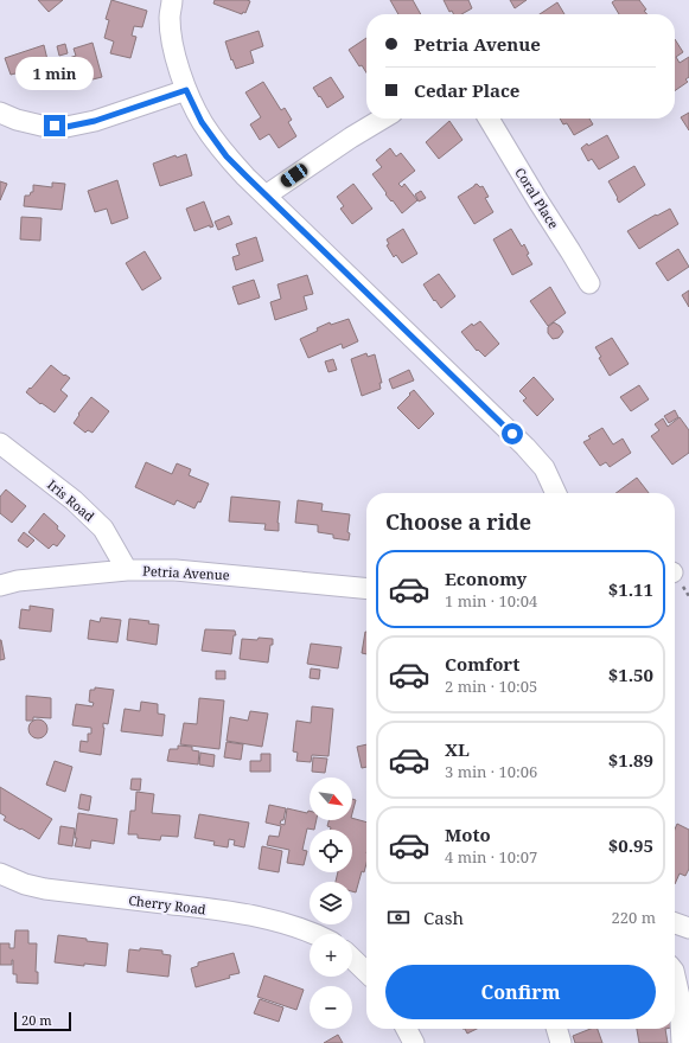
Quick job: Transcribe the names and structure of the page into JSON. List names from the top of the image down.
{
  "streets": {
    "street": [
      "Coral Place",
      "Iris Road",
      "Petria Avenue",
      "Cherry Road"
    ]
  },
  "crossings": [
    ["Iris Road", "Petria Avenue"]
  ],
  "scale_bar": "20 m",
  "north": "bottom right",
  "page": {
    "banner": ["Petria Avenue", "Cedar Place"],
    "bubble": "1 min",
    "heading": "Choose a ride",
    "list": [
      {
        "name": "Economy",
        "note": "1 min · 10:04",
        "value": "$1.11"
      },
      {
        "name": "Comfort",
        "note": "2 min · 10:05",
        "value": "$1.50"
      },
      {
        "name": "XL",
        "note": "3 min · 10:06",
        "value": "$1.89"
      },
      {
        "name": "Moto",
        "note": "4 min · 10:07",
        "value": "$0.95"
      }
    ],
    "map_buttons": ["+", "−"],
    "pay": ["Cash", "220 m"],
    "buttons": "Confirm",
    "scale": "20 m"
  }
}
